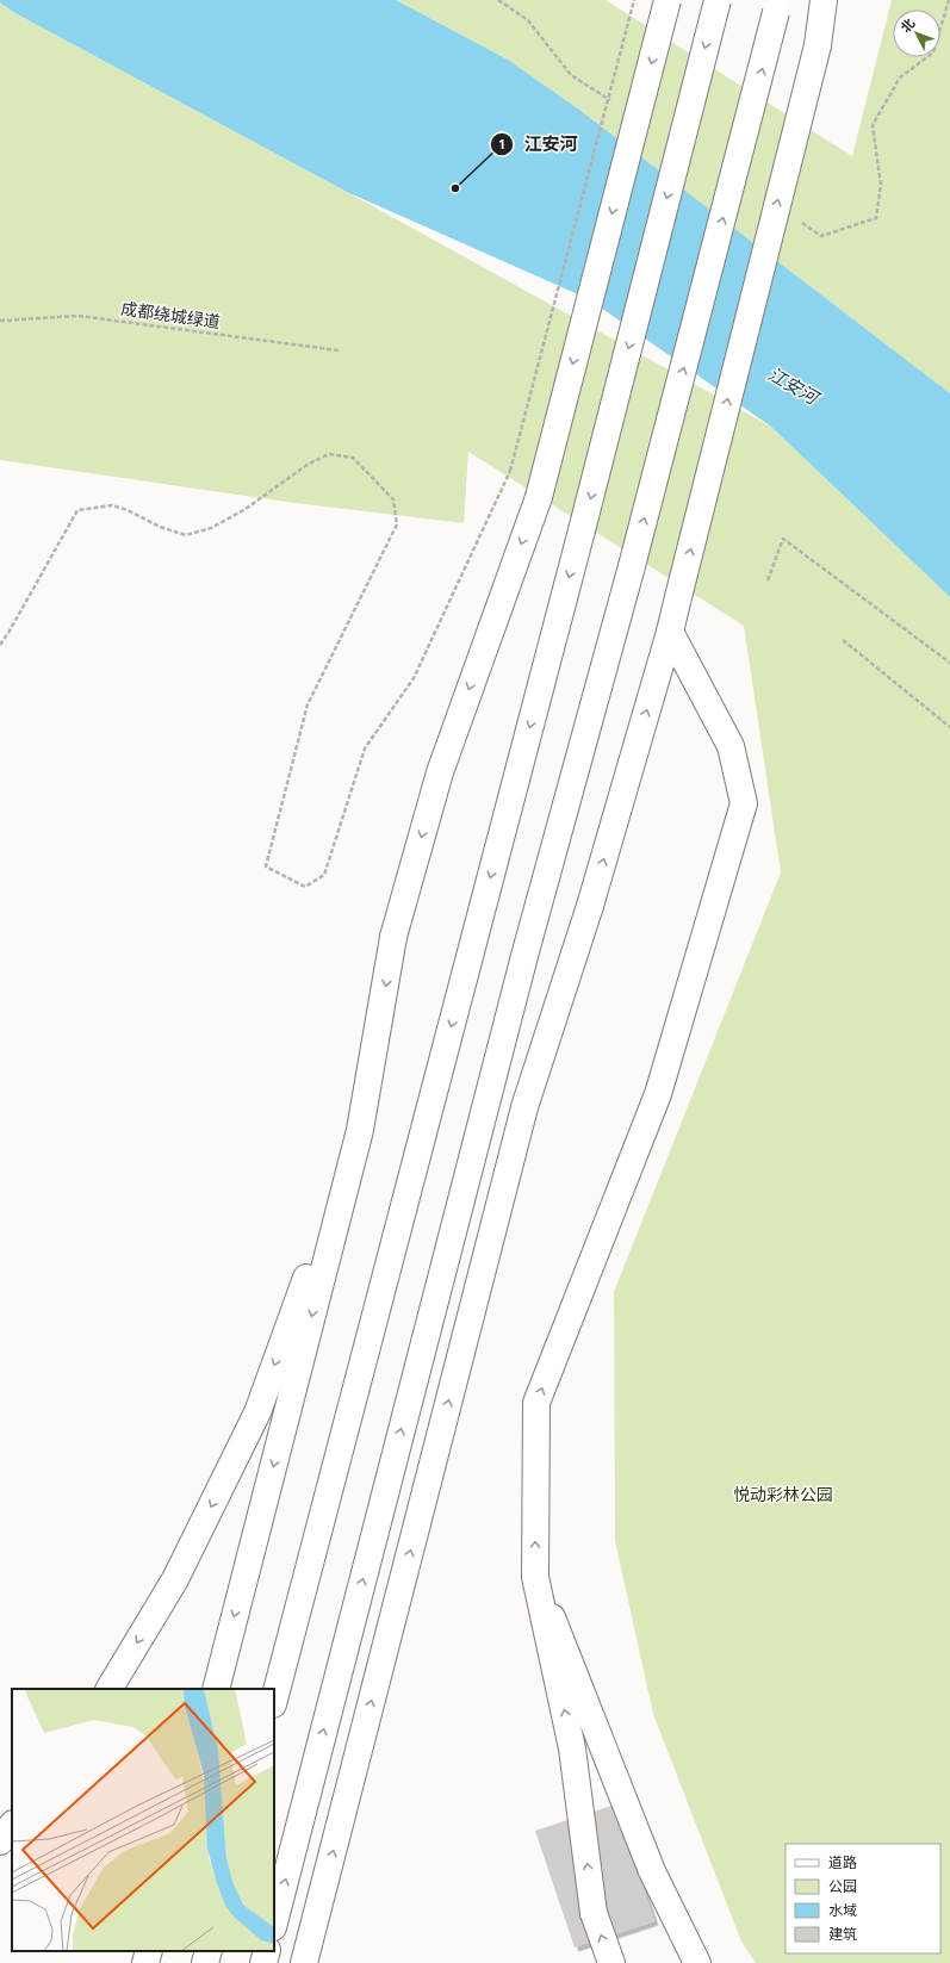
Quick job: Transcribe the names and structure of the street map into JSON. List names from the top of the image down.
{
  "streets": {
    "path": ["成都绕城绿道"]
  },
  "water": ["江安河"],
  "parks": ["悦动彩林公园"],
  "places": ["江安河"],
  "legend": [
    "道路",
    "公园",
    "水域",
    "建筑"
  ],
  "north": "top left"
}
